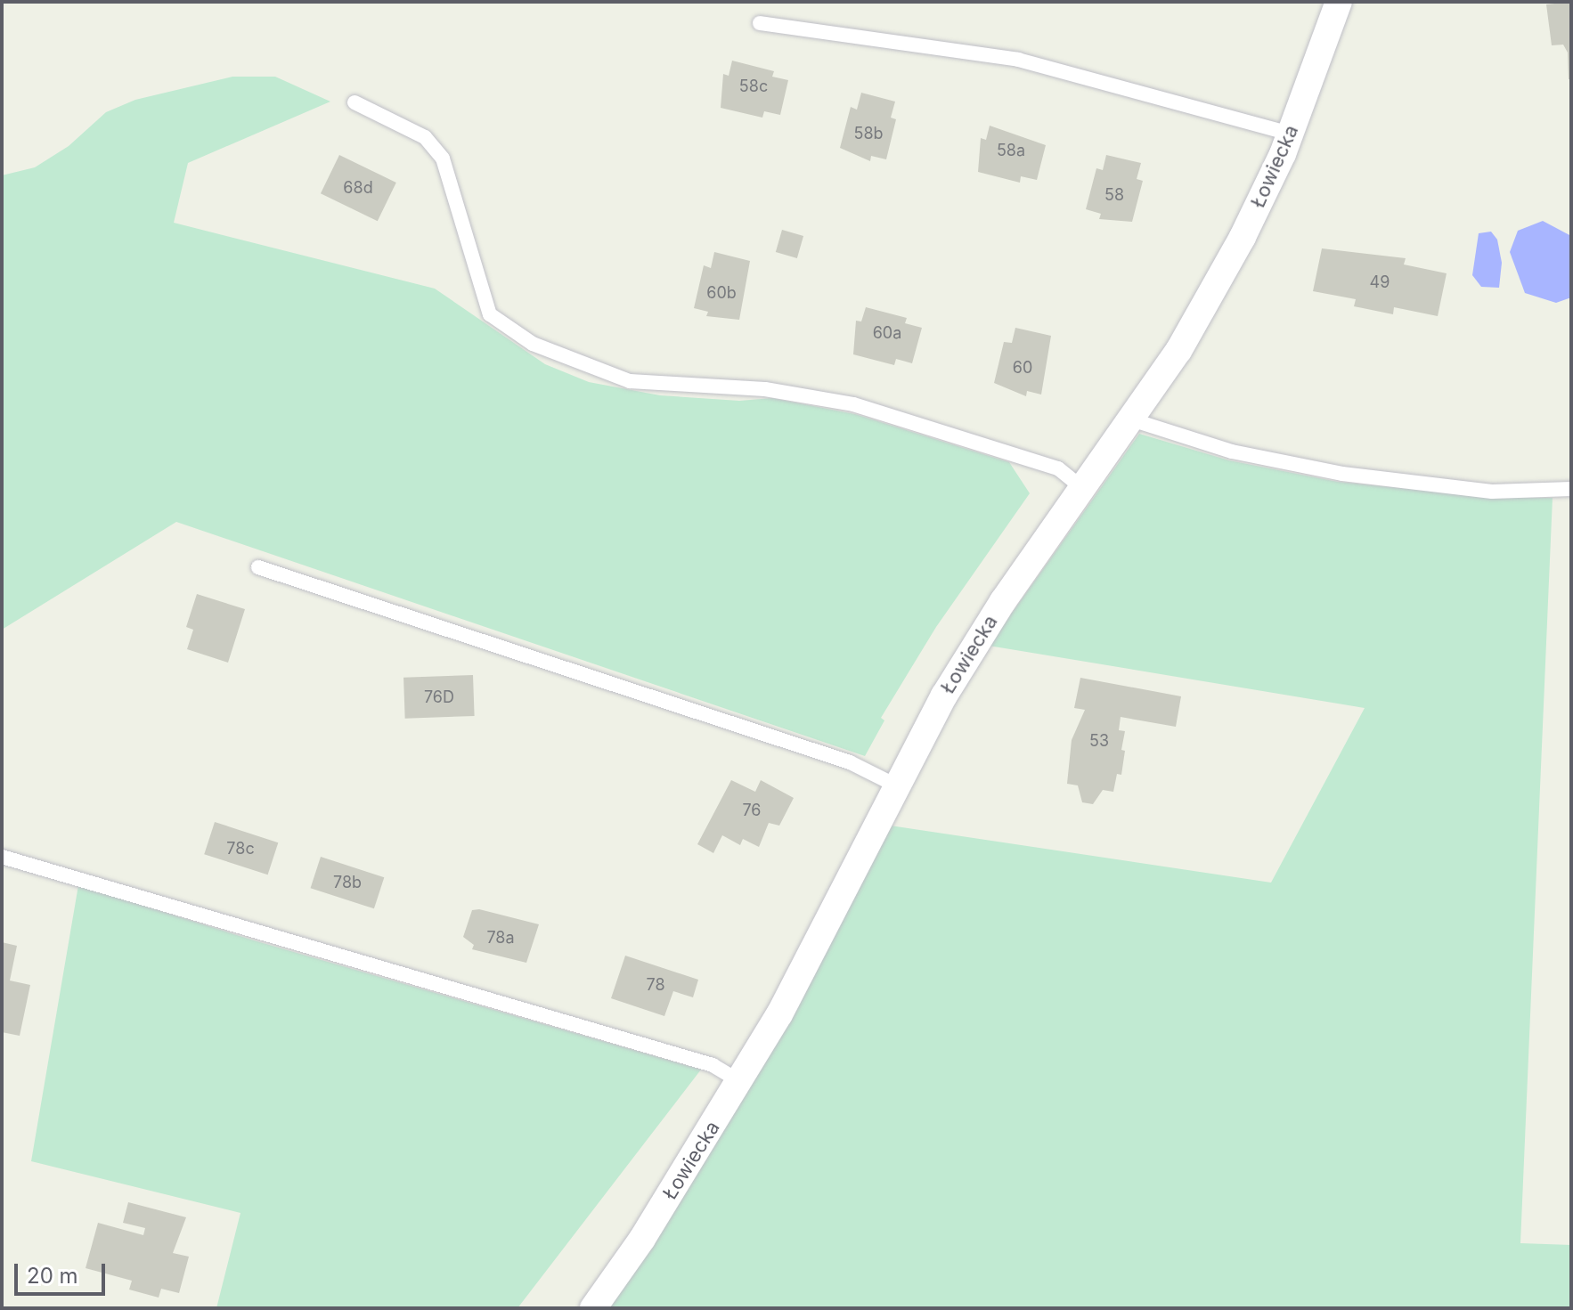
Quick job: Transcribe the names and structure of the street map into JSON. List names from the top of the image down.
{
  "streets": {
    "street": ["Łowiecka"]
  },
  "house_numbers": [
    "58c",
    "58b",
    "58a",
    "68d",
    "58",
    "49",
    "60b",
    "60a",
    "60",
    "76D",
    "53",
    "76",
    "78c",
    "78b",
    "78a",
    "78"
  ],
  "scale_bar": "20 m"
}
